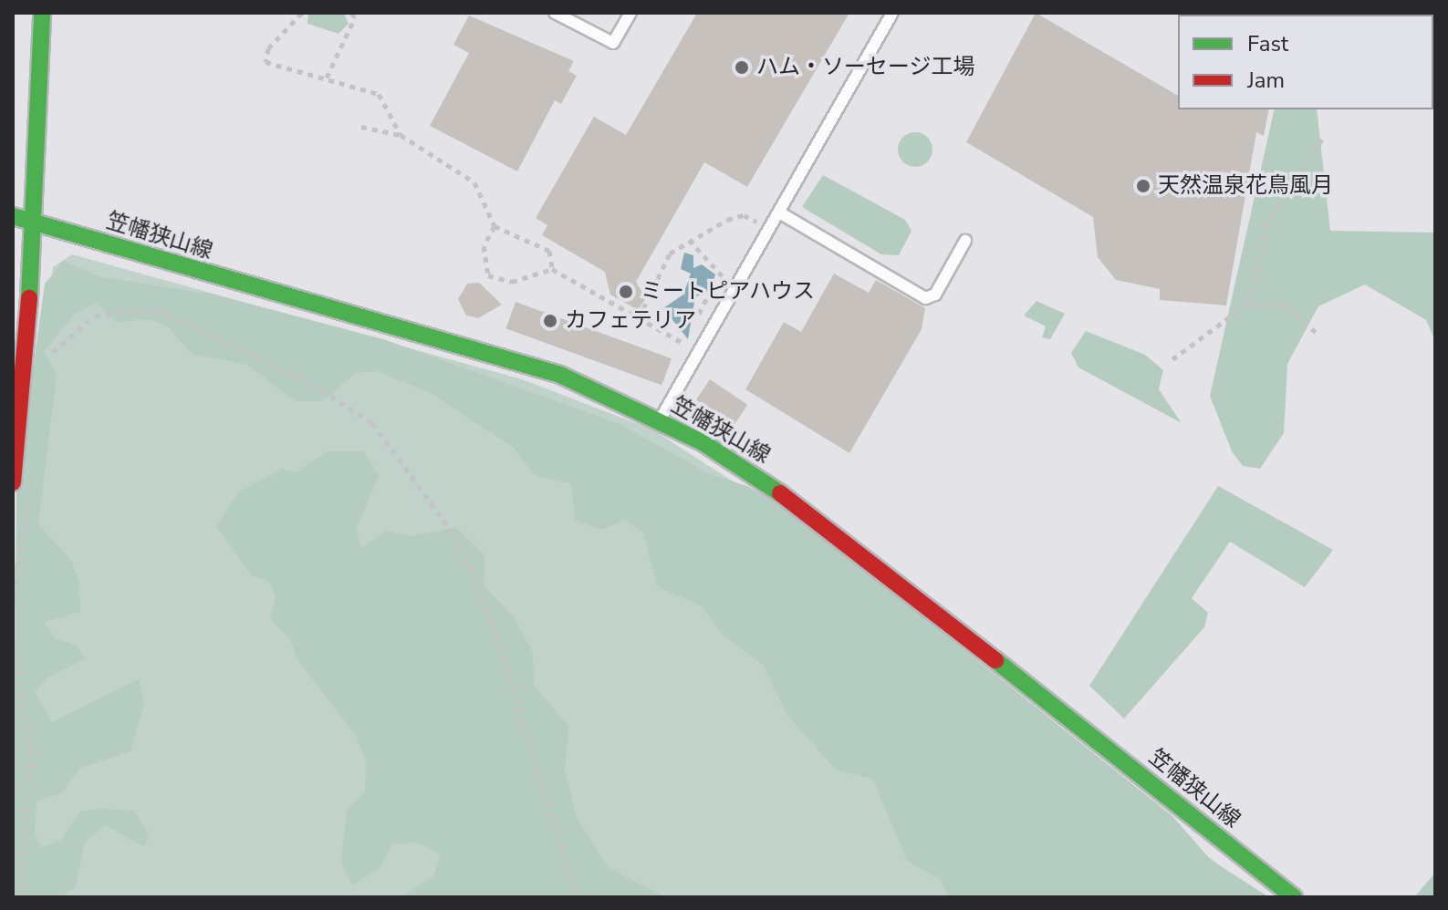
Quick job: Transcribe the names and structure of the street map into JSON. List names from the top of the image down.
{
  "streets": {
    "main road": ["笠幡狭山線"]
  },
  "places": [
    "ハム・ソーセージ工場",
    "天然温泉花鳥風月",
    "ミートピアハウス",
    "カフェテリア"
  ],
  "legend": ["Fast", "Jam"]
}
